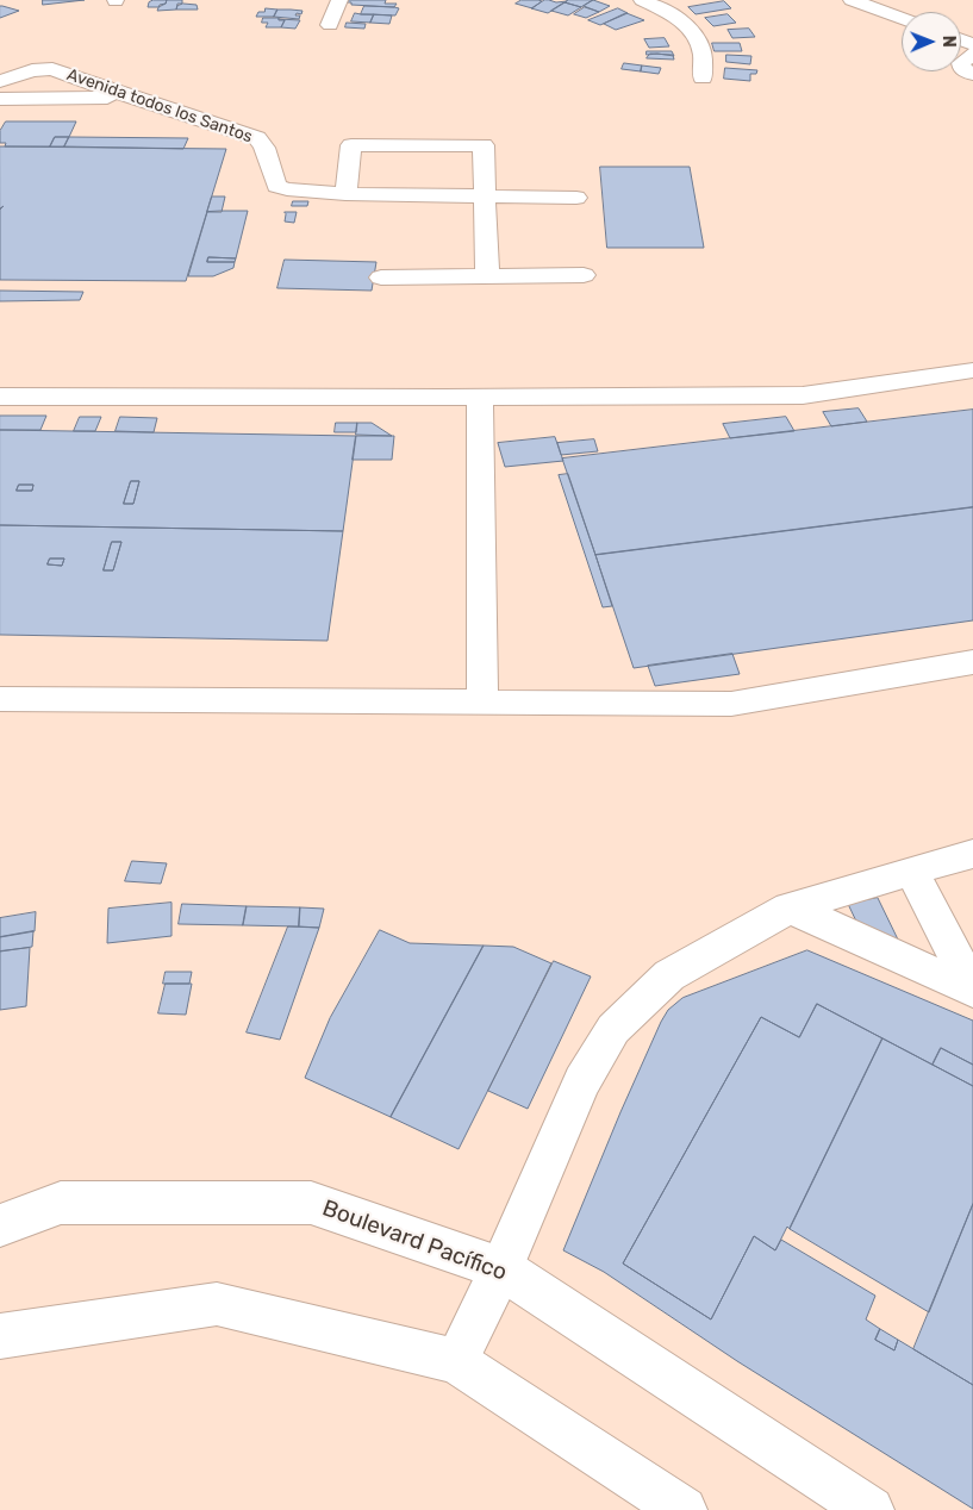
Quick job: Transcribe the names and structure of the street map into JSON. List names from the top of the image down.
{
  "streets": {
    "main road": ["Avenida todos los Santos", "Boulevard Pacífico"]
  },
  "north": "right"
}
